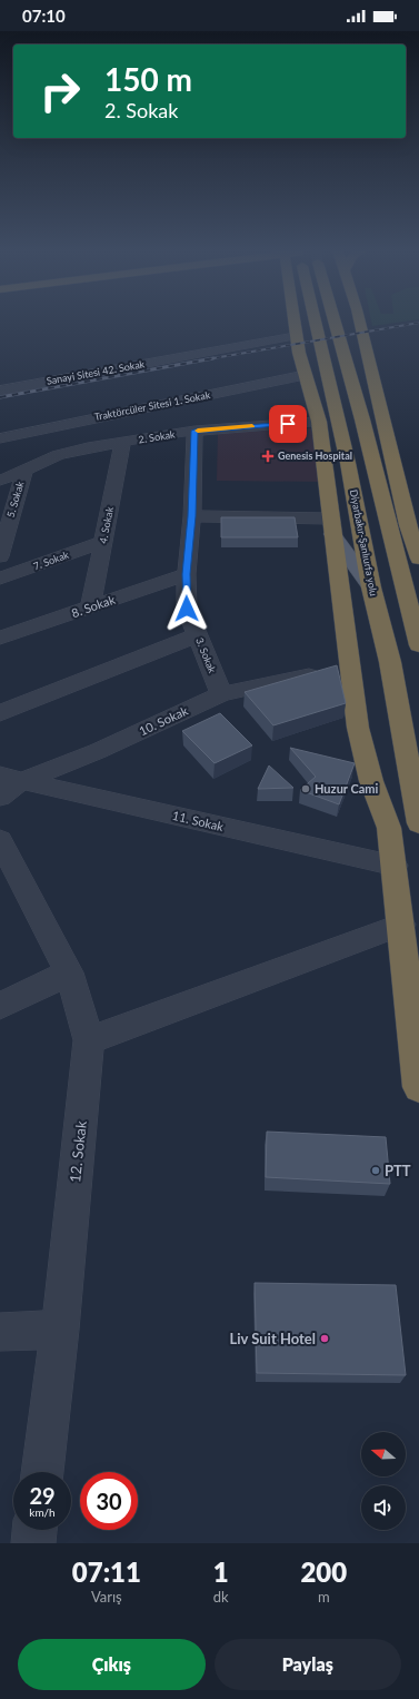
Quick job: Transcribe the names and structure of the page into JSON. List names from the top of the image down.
{
  "streets": {
    "highway": ["Diyarbakır-Şanlıurfa yolu"],
    "street": [
      "Sanayi Sitesi 42. Sokak",
      "Traktörcüler Sitesi 1. Sokak",
      "2. Sokak",
      "5. Sokak",
      "4. Sokak",
      "7. Sokak",
      "8. Sokak",
      "3. Sokak",
      "10. Sokak",
      "11. Sokak",
      "12. Sokak"
    ]
  },
  "crossings": [
    ["2. Sokak", "5. Sokak"],
    ["2. Sokak", "4. Sokak"],
    ["2. Sokak", "3. Sokak"],
    ["4. Sokak", "7. Sokak"],
    ["4. Sokak", "8. Sokak"],
    ["8. Sokak", "3. Sokak"],
    ["3. Sokak", "10. Sokak"],
    ["10. Sokak", "11. Sokak"]
  ],
  "places": {
    "health": ["Genesis Hospital"],
    "other": ["Huzur Cami", "PTT", "Liv Suit Hotel"]
  },
  "north": "left",
  "page": {
    "status": "07:10",
    "turn": ["150 m", "2. Sokak"],
    "speed": "29 km/h",
    "limit": "30",
    "eta": [
      "07:11",
      "Varış",
      "1",
      "dk",
      "200",
      "m"
    ],
    "buttons": ["Çıkış", "Paylaş"]
  }
}
